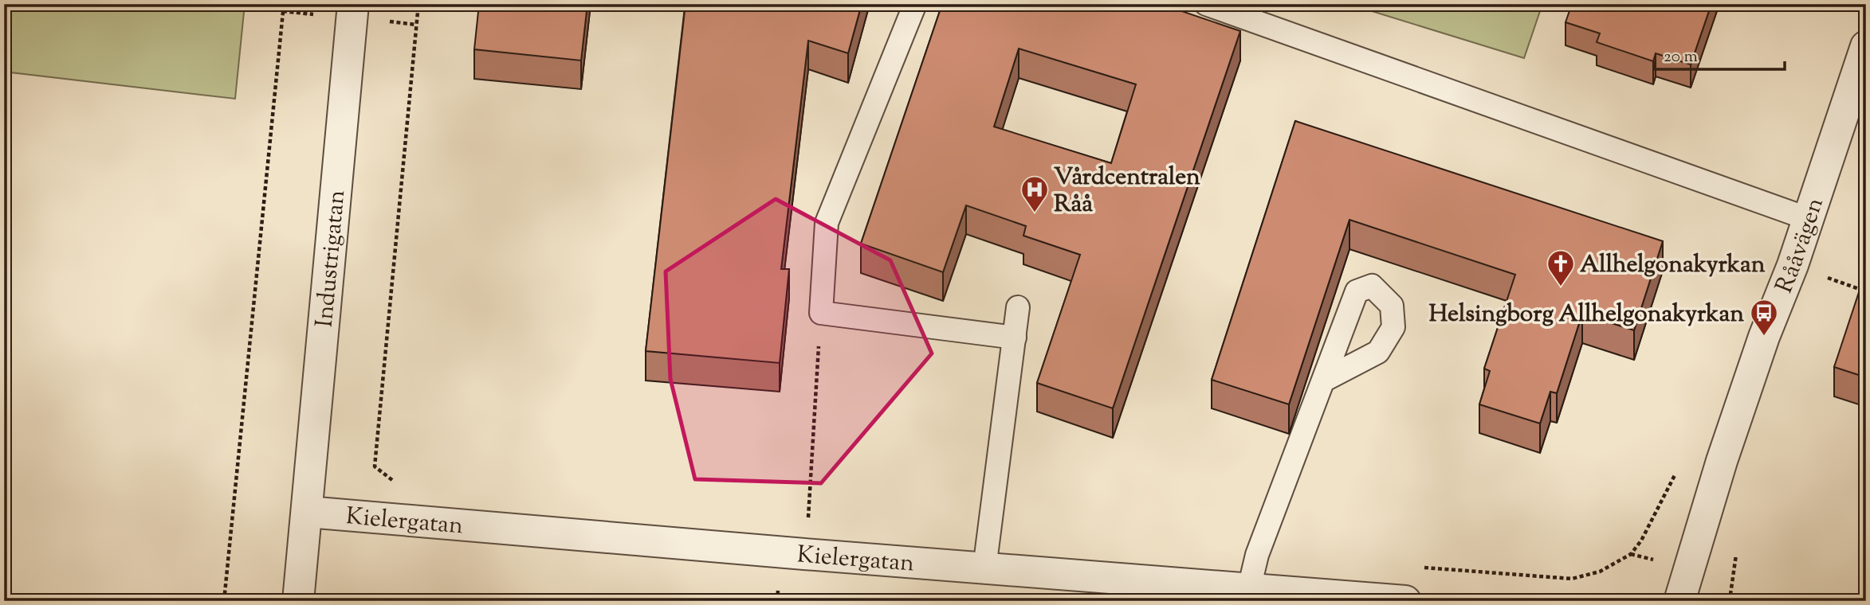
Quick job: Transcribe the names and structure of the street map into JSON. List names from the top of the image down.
{
  "streets": {
    "street": ["Rååvägen", "Industrigatan", "Kielergatan"]
  },
  "crossings": [
    ["Industrigatan", "Kielergatan"]
  ],
  "places": {
    "hospital": ["Vårdcentralen Råå"],
    "church": ["Allhelgonakyrkan"],
    "bus stop": ["Helsingborg Allhelgonakyrkan"]
  },
  "scale_bar": "20 m"
}
